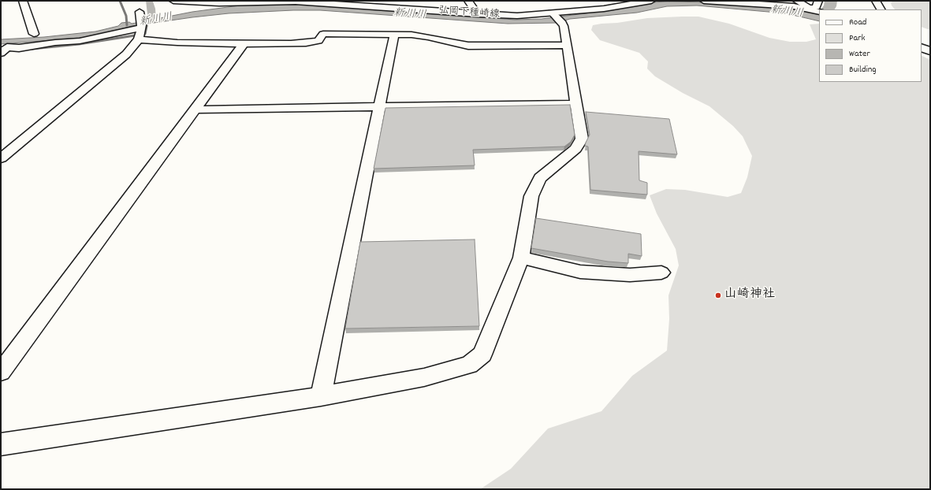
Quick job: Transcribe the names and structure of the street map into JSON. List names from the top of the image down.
{
  "streets": {
    "main road": ["弘岡下種崎線"]
  },
  "water": ["新川川"],
  "places": ["山崎神社"],
  "legend": [
    "Road",
    "Park",
    "Water",
    "Building"
  ]
}
